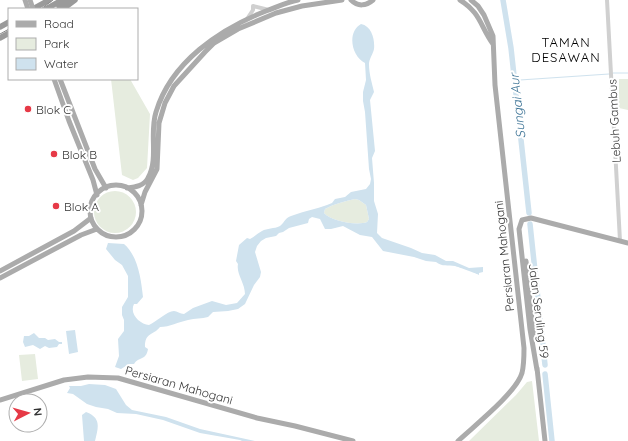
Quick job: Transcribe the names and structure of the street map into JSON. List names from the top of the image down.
{
  "streets": {
    "main road": ["Persiaran Mahogani", "Jalan Seruling 59"],
    "street": ["Lebuh Gambus"]
  },
  "crossings": [
    ["Lebuh Gambus", "Jalan Seruling 59"]
  ],
  "districts": ["TAMAN DESAWAN"],
  "water": ["Sungai Aur"],
  "places": ["Blok C", "Blok B", "Blok A"],
  "legend": ["Road", "Park", "Water"],
  "north": "right"
}
